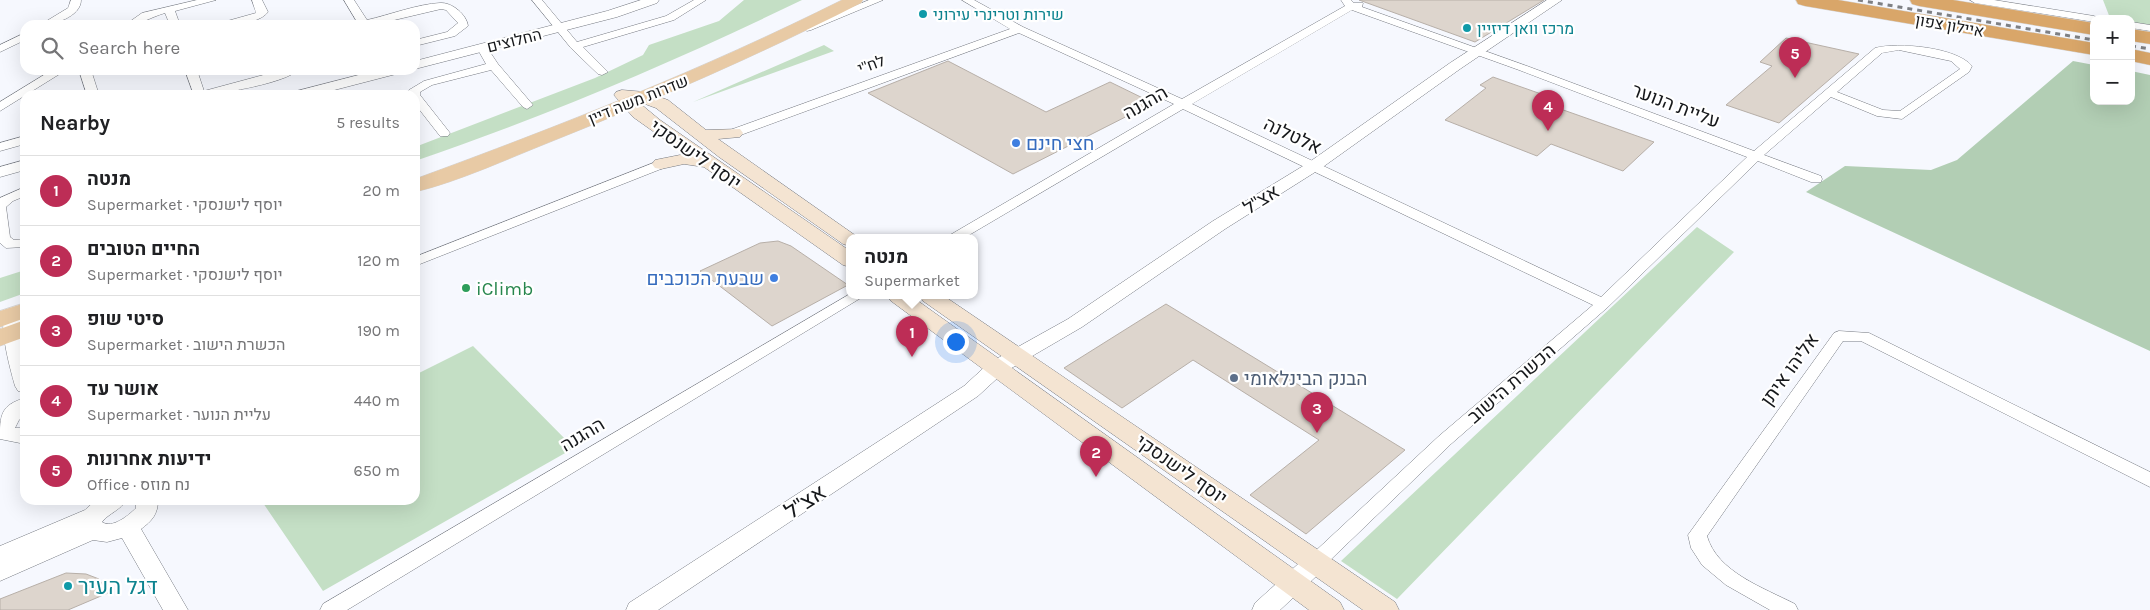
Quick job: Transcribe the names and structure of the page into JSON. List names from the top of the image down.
{
  "streets": {
    "highway": ["איילון צפון"],
    "main road": ["שדרות משה דיין", "יוסף לישנסקי"],
    "street": [
      "החלוצים",
      "לח\"י",
      "ההגנה",
      "עליית הנוער",
      "אלטלנה",
      "אצ\"ל",
      "אליהו איתן",
      "הכשרת הישוב"
    ]
  },
  "crossings": [
    ["לח\"י", "אלטלנה"],
    ["שדרות משה דיין", "יוסף לישנסקי"],
    ["ההגנה", "עליית הנוער"],
    ["ההגנה", "אלטלנה"],
    ["עליית הנוער", "אצ\"ל"],
    ["עליית הנוער", "הכשרת הישוב"],
    ["אלטלנה", "אצ\"ל"],
    ["אלטלנה", "הכשרת הישוב"],
    ["יוסף לישנסקי", "אצ\"ל"],
    ["יוסף לישנסקי", "הכשרת הישוב"]
  ],
  "places": [
    "שירות וטרינרי עירוני",
    "מרכז וואן דיזיין",
    "חצי חינם",
    "שבעת הכוכבים",
    "iClimb",
    "הבנק הבינלאומי",
    "דגל העיר"
  ],
  "page": {
    "map_buttons": ["+", "−"],
    "search": "Search here",
    "pins": [
      "5",
      "4",
      "1",
      "3",
      "2"
    ],
    "heading": ["Nearby", "5 results"],
    "list": [
      {
        "mark": "1",
        "name": "מנטה",
        "note": "Supermarket · יוסף לישנסקי",
        "value": "20 m"
      },
      {
        "mark": "2",
        "name": "החיים הטובים",
        "note": "Supermarket · יוסף לישנסקי",
        "value": "120 m"
      },
      {
        "mark": "3",
        "name": "סיטי שופ",
        "note": "Supermarket · הכשרת הישוב",
        "value": "190 m"
      },
      {
        "mark": "4",
        "name": "אושר עד",
        "note": "Supermarket · עליית הנוער",
        "value": "440 m"
      },
      {
        "mark": "5",
        "name": "ידיעות אחרונות",
        "note": "Office · נח מוזס",
        "value": "650 m"
      }
    ],
    "popup": ["מנטה", "Supermarket"]
  }
}
